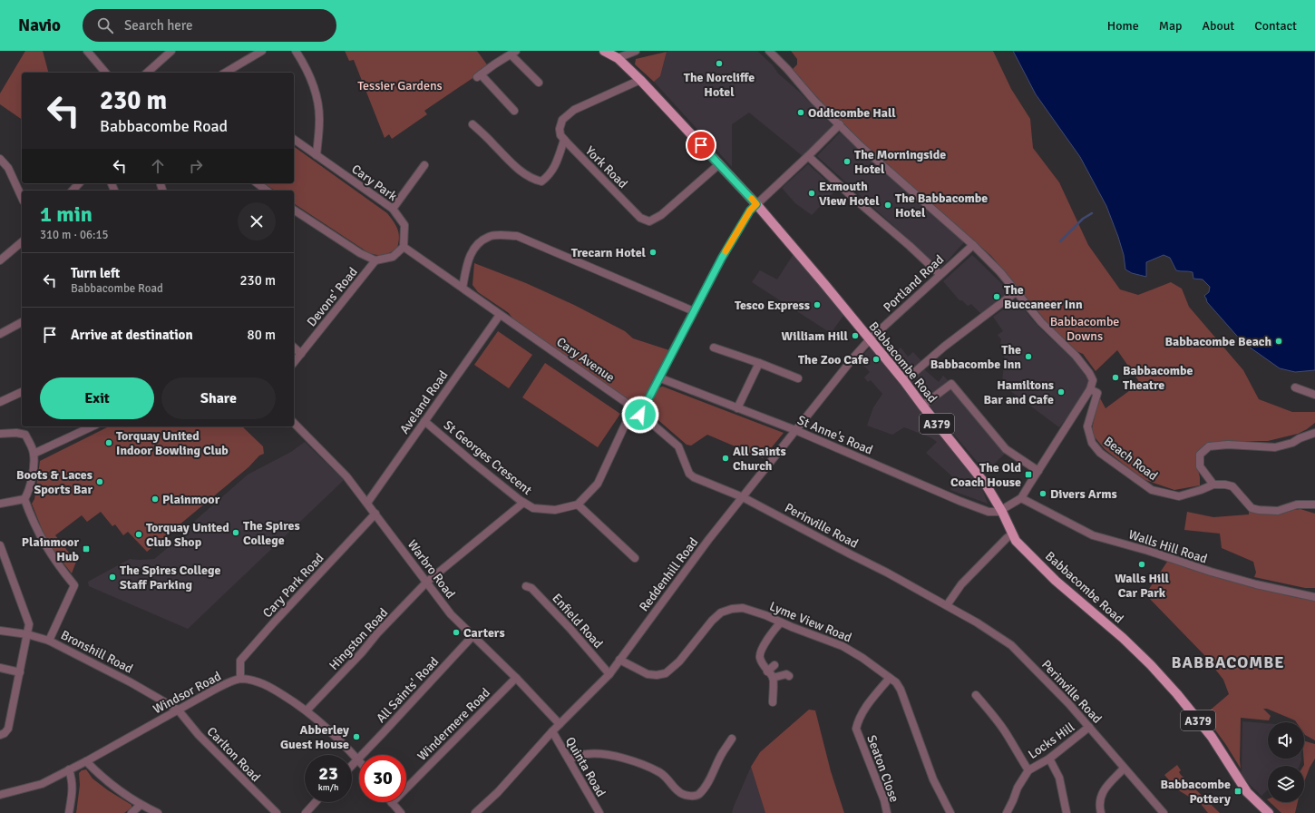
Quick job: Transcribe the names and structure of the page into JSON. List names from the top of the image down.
{
  "streets": {
    "main road": ["Babbacombe Road", "A379"],
    "street": [
      "York Road",
      "Cary Park",
      "Portland Road",
      "Devons' Road",
      "Cary Avenue",
      "Aveland Road",
      "St Anne's Road",
      "St Georges Crescent",
      "Beach Road",
      "Perinville Road",
      "Walls Hill Road",
      "Warbro Road",
      "Reddenhill Road",
      "Cary Park Road",
      "Enfield Road",
      "Lyme View Road",
      "Hingston Road",
      "Bronshill Road",
      "All Saints' Road",
      "Windsor Road",
      "Windermere Road",
      "Locks Hill",
      "Carlton Road",
      "Quinta Road",
      "Seaton Close"
    ]
  },
  "crossings": [
    ["York Road", "Babbacombe Road"],
    ["Cary Park", "Cary Avenue"],
    ["Portland Road", "Babbacombe Road"],
    ["Portland Road", "Reddenhill Road"],
    ["Cary Avenue", "Aveland Road"],
    ["Cary Avenue", "Perinville Road"],
    ["Cary Avenue", "Reddenhill Road"],
    ["Babbacombe Road", "St Anne's Road"],
    ["Babbacombe Road", "Reddenhill Road"],
    ["Aveland Road", "St Georges Crescent"],
    ["Aveland Road", "Warbro Road"],
    ["St Anne's Road", "Reddenhill Road"],
    ["St Georges Crescent", "Hingston Road"],
    ["Perinville Road", "Reddenhill Road"],
    ["Perinville Road", "Locks Hill"],
    ["Warbro Road", "Reddenhill Road"],
    ["Warbro Road", "Cary Park Road"],
    ["Warbro Road", "Hingston Road"],
    ["Warbro Road", "All Saints' Road"],
    ["Warbro Road", "Windermere Road"],
    ["Reddenhill Road", "Enfield Road"],
    ["Reddenhill Road", "Lyme View Road"],
    ["Reddenhill Road", "Quinta Road"],
    ["Cary Park Road", "Windsor Road"],
    ["Lyme View Road", "Seaton Close"],
    ["Hingston Road", "Windsor Road"],
    ["Bronshill Road", "Windsor Road"],
    ["Bronshill Road", "Carlton Road"],
    ["All Saints' Road", "Windsor Road"],
    ["Windsor Road", "Carlton Road"]
  ],
  "districts": ["BABBACOMBE"],
  "parks": ["Tessier Gardens", "Babbacombe Downs"],
  "places": {
    "other": [
      "The Norcliffe Hotel",
      "Oddicombe Hall",
      "The Morningside Hotel",
      "Exmouth View Hotel",
      "The Babbacombe Hotel",
      "Trecarn Hotel",
      "The Buccaneer Inn",
      "Tesco Express",
      "William Hill",
      "Babbacombe Beach",
      "The Babbacombe Inn",
      "The Zoo Cafe",
      "Babbacombe Theatre",
      "Hamiltons Bar and Cafe",
      "Torquay United Indoor Bowling Club",
      "All Saints Church",
      "Boots & Laces Sports Bar",
      "Divers Arms",
      "Plainmoor",
      "The Spires College",
      "Torquay United Club Shop",
      "Walls Hill Car Park",
      "The Spires College Staff Parking",
      "Carters",
      "Abberley Guest House"
    ],
    "transit": ["The Old Coach House", "Plainmoor Hub", "Babbacombe Pottery"]
  },
  "page": {
    "header": "Navio",
    "search": "Search here",
    "nav": [
      "Home",
      "Map",
      "About",
      "Contact"
    ],
    "turn": ["230 m", "Babbacombe Road"],
    "heading": ["1 min", "310 m · 06:15"],
    "list": [
      {
        "name": "Turn left",
        "note": "Babbacombe Road",
        "value": "230 m"
      },
      {
        "name": "Arrive at destination",
        "value": "80 m"
      }
    ],
    "buttons": ["Exit", "Share"],
    "speed": "23 km/h",
    "limit": "30"
  }
}
